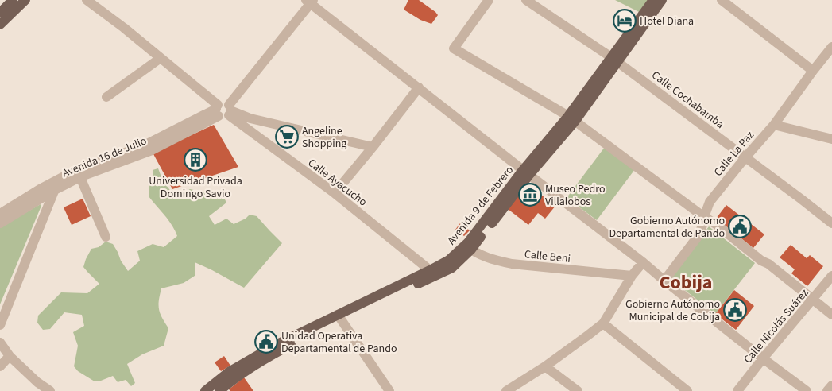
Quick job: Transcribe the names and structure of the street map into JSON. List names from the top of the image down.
{
  "streets": {
    "main road": ["Avenida 9 de Febrero"],
    "street": [
      "Calle Cochabamba",
      "Calle La Paz",
      "Avenida 16 de Julio",
      "Calle Ayacucho",
      "Calle Beni",
      "Calle Nicolás Suárez"
    ]
  },
  "crossings": [
    ["Calle Cochabamba", "Calle La Paz"],
    ["Calle Cochabamba", "Avenida 9 de Febrero"],
    ["Avenida 16 de Julio", "Calle Ayacucho"],
    ["Calle Ayacucho", "Avenida 9 de Febrero"],
    ["Avenida 9 de Febrero", "Calle Beni"]
  ],
  "districts": ["Cobija"],
  "places": {
    "hotel": ["Hotel Diana"],
    "supermarket": ["Angeline Shopping"],
    "building": ["Universidad Privada Domingo Savio"],
    "museum": ["Museo Pedro Villalobos"],
    "public building": ["Gobierno Autónomo Departamental de Pando", "Gobierno Autónomo Municipal de Cobija", "Unidad Operativa Departamental de Pando"]
  }
}
